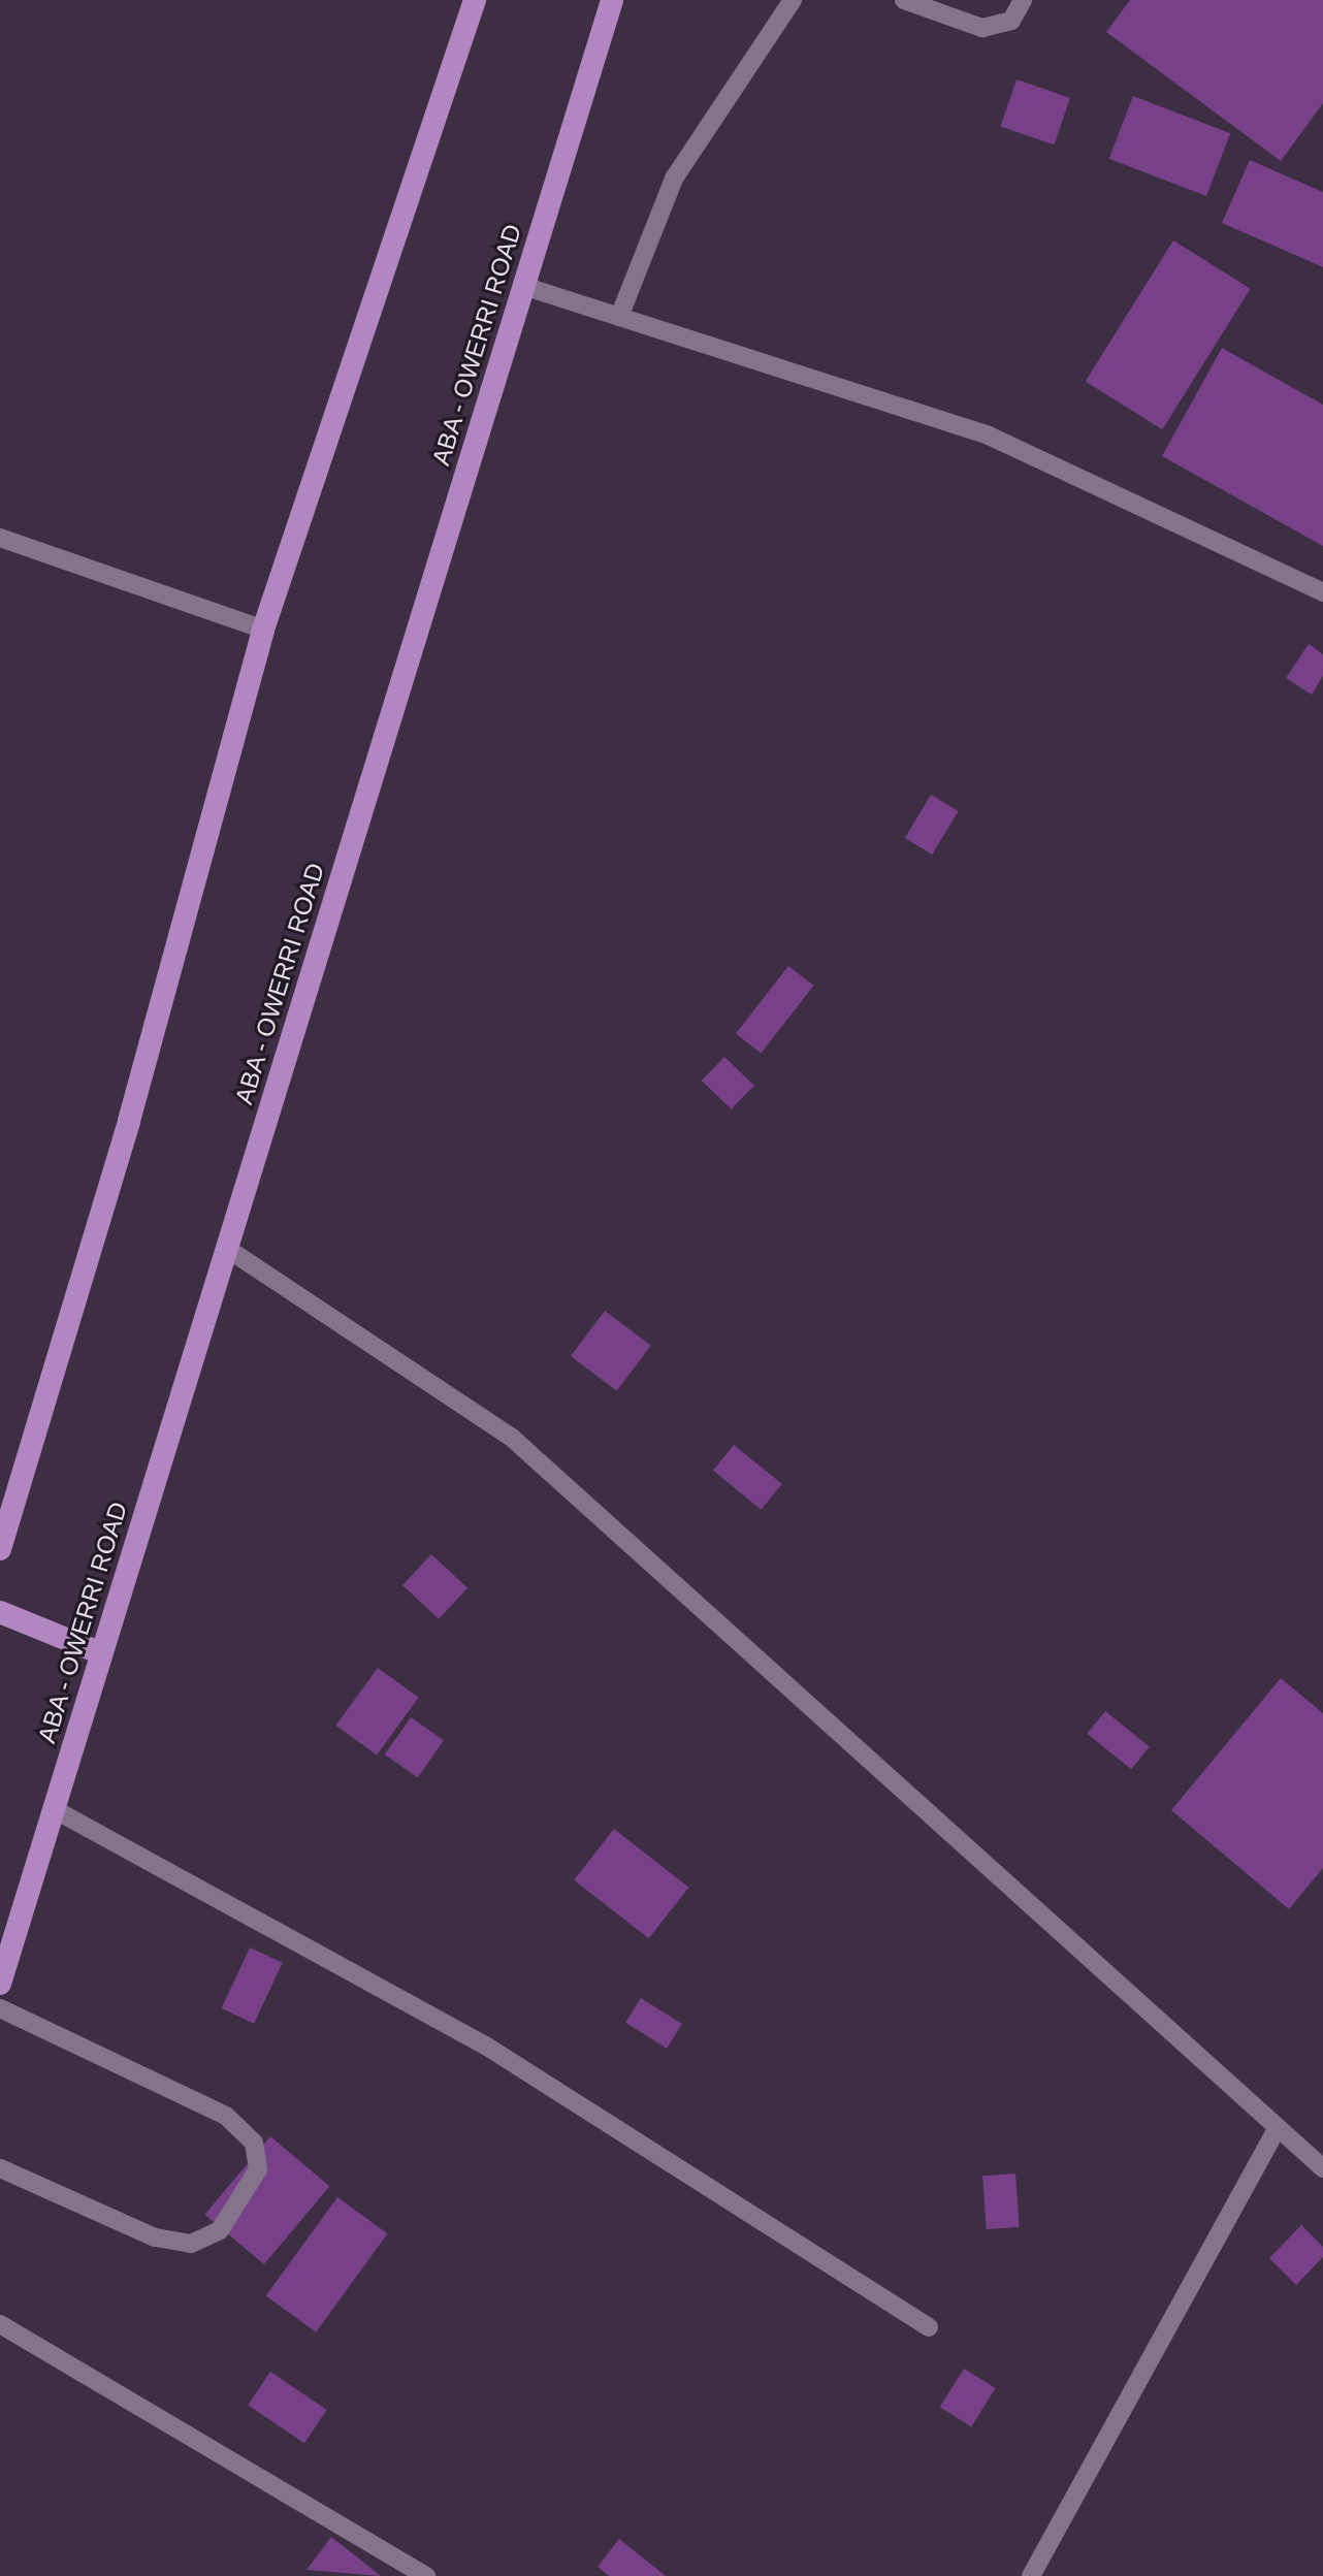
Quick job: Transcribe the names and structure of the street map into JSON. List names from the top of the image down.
{
  "streets": {
    "highway": ["ABA - OWERRI ROAD"]
  }
}
